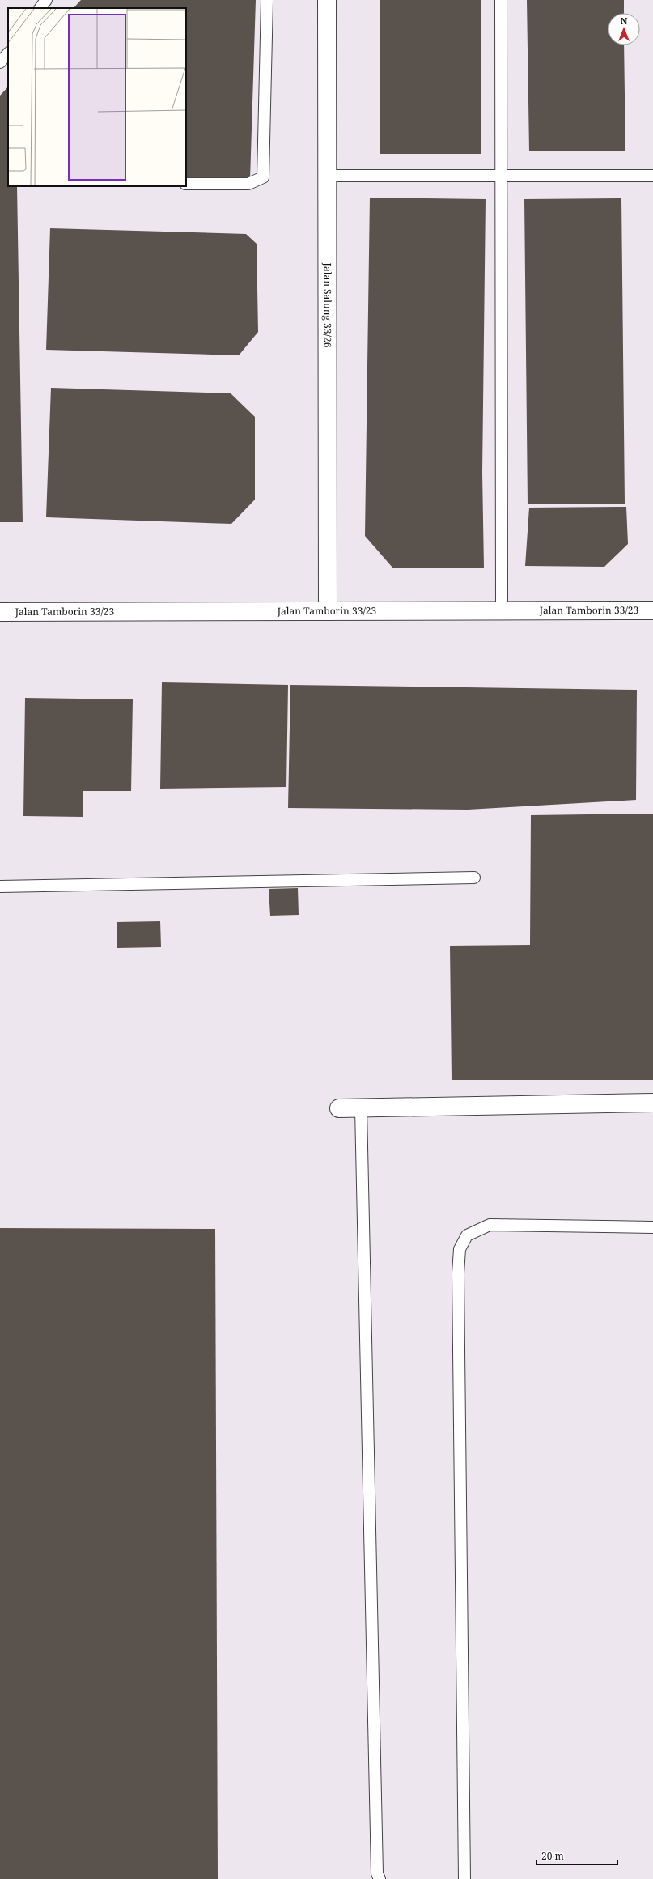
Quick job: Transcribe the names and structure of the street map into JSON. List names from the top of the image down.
{
  "streets": {
    "street": ["Jalan Salung 33/26", "Jalan Tamborin 33/23"]
  },
  "crossings": [
    ["Jalan Salung 33/26", "Jalan Tamborin 33/23"]
  ],
  "scale_bar": "20 m",
  "north": "top"
}
